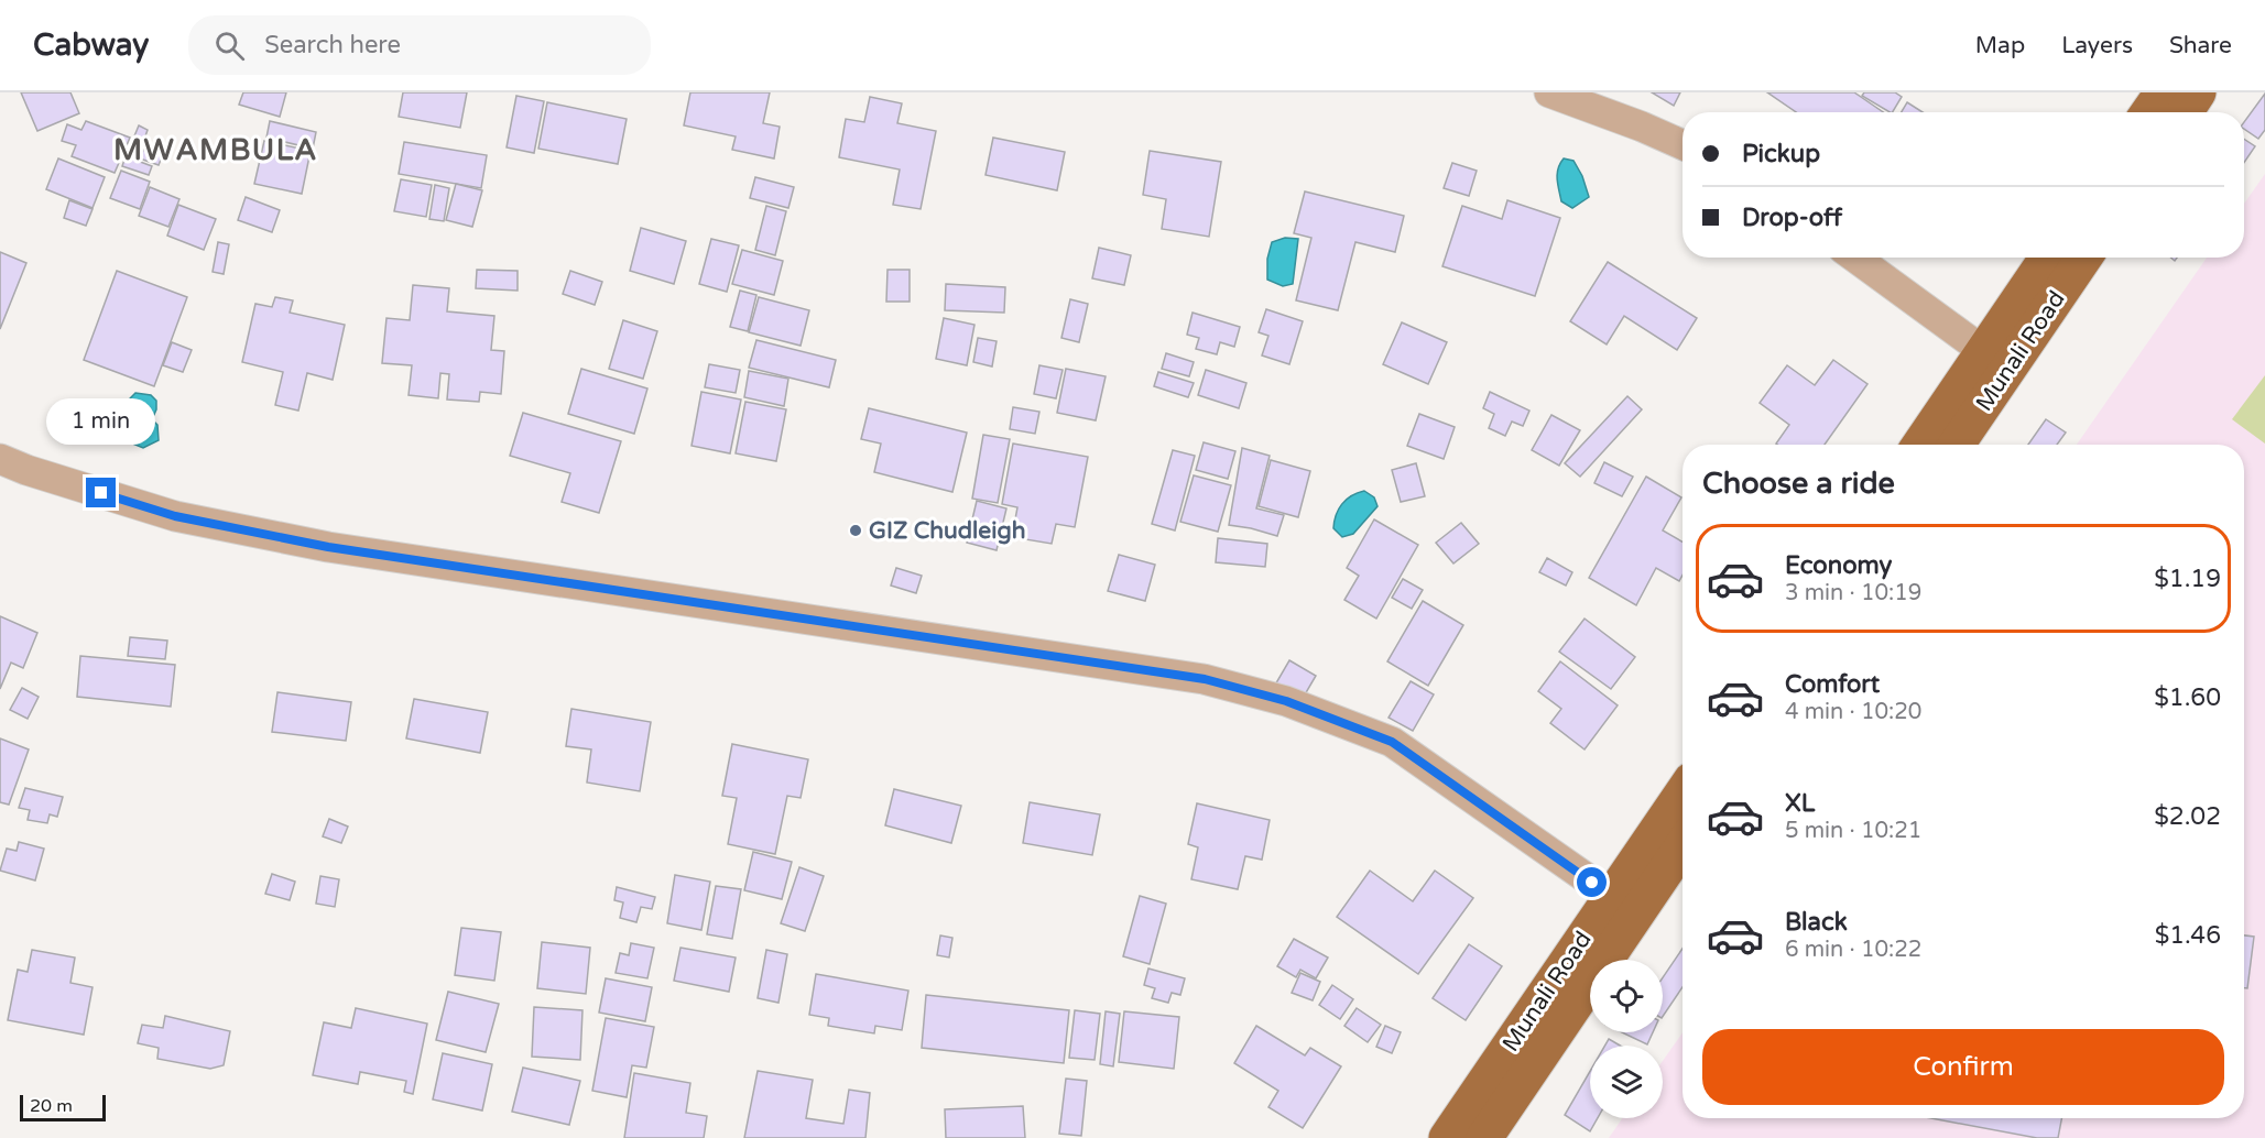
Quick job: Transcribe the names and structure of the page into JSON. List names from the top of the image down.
{
  "streets": {
    "main road": ["Munali Road"]
  },
  "districts": ["MWAMBULA"],
  "places": ["GIZ Chudleigh"],
  "scale_bar": "20 m",
  "page": {
    "header": "Cabway",
    "search": "Search here",
    "nav": ["Map", "Layers", "Share"],
    "banner": ["Pickup", "Drop-off"],
    "bubble": "1 min",
    "heading": "Choose a ride",
    "list": [
      {
        "name": "Economy",
        "note": "3 min · 10:19",
        "value": "$1.19"
      },
      {
        "name": "Comfort",
        "note": "4 min · 10:20",
        "value": "$1.60"
      },
      {
        "name": "XL",
        "note": "5 min · 10:21",
        "value": "$2.02"
      },
      {
        "name": "Black",
        "note": "6 min · 10:22",
        "value": "$1.46"
      }
    ],
    "buttons": "Confirm",
    "scale": "20 m"
  }
}
